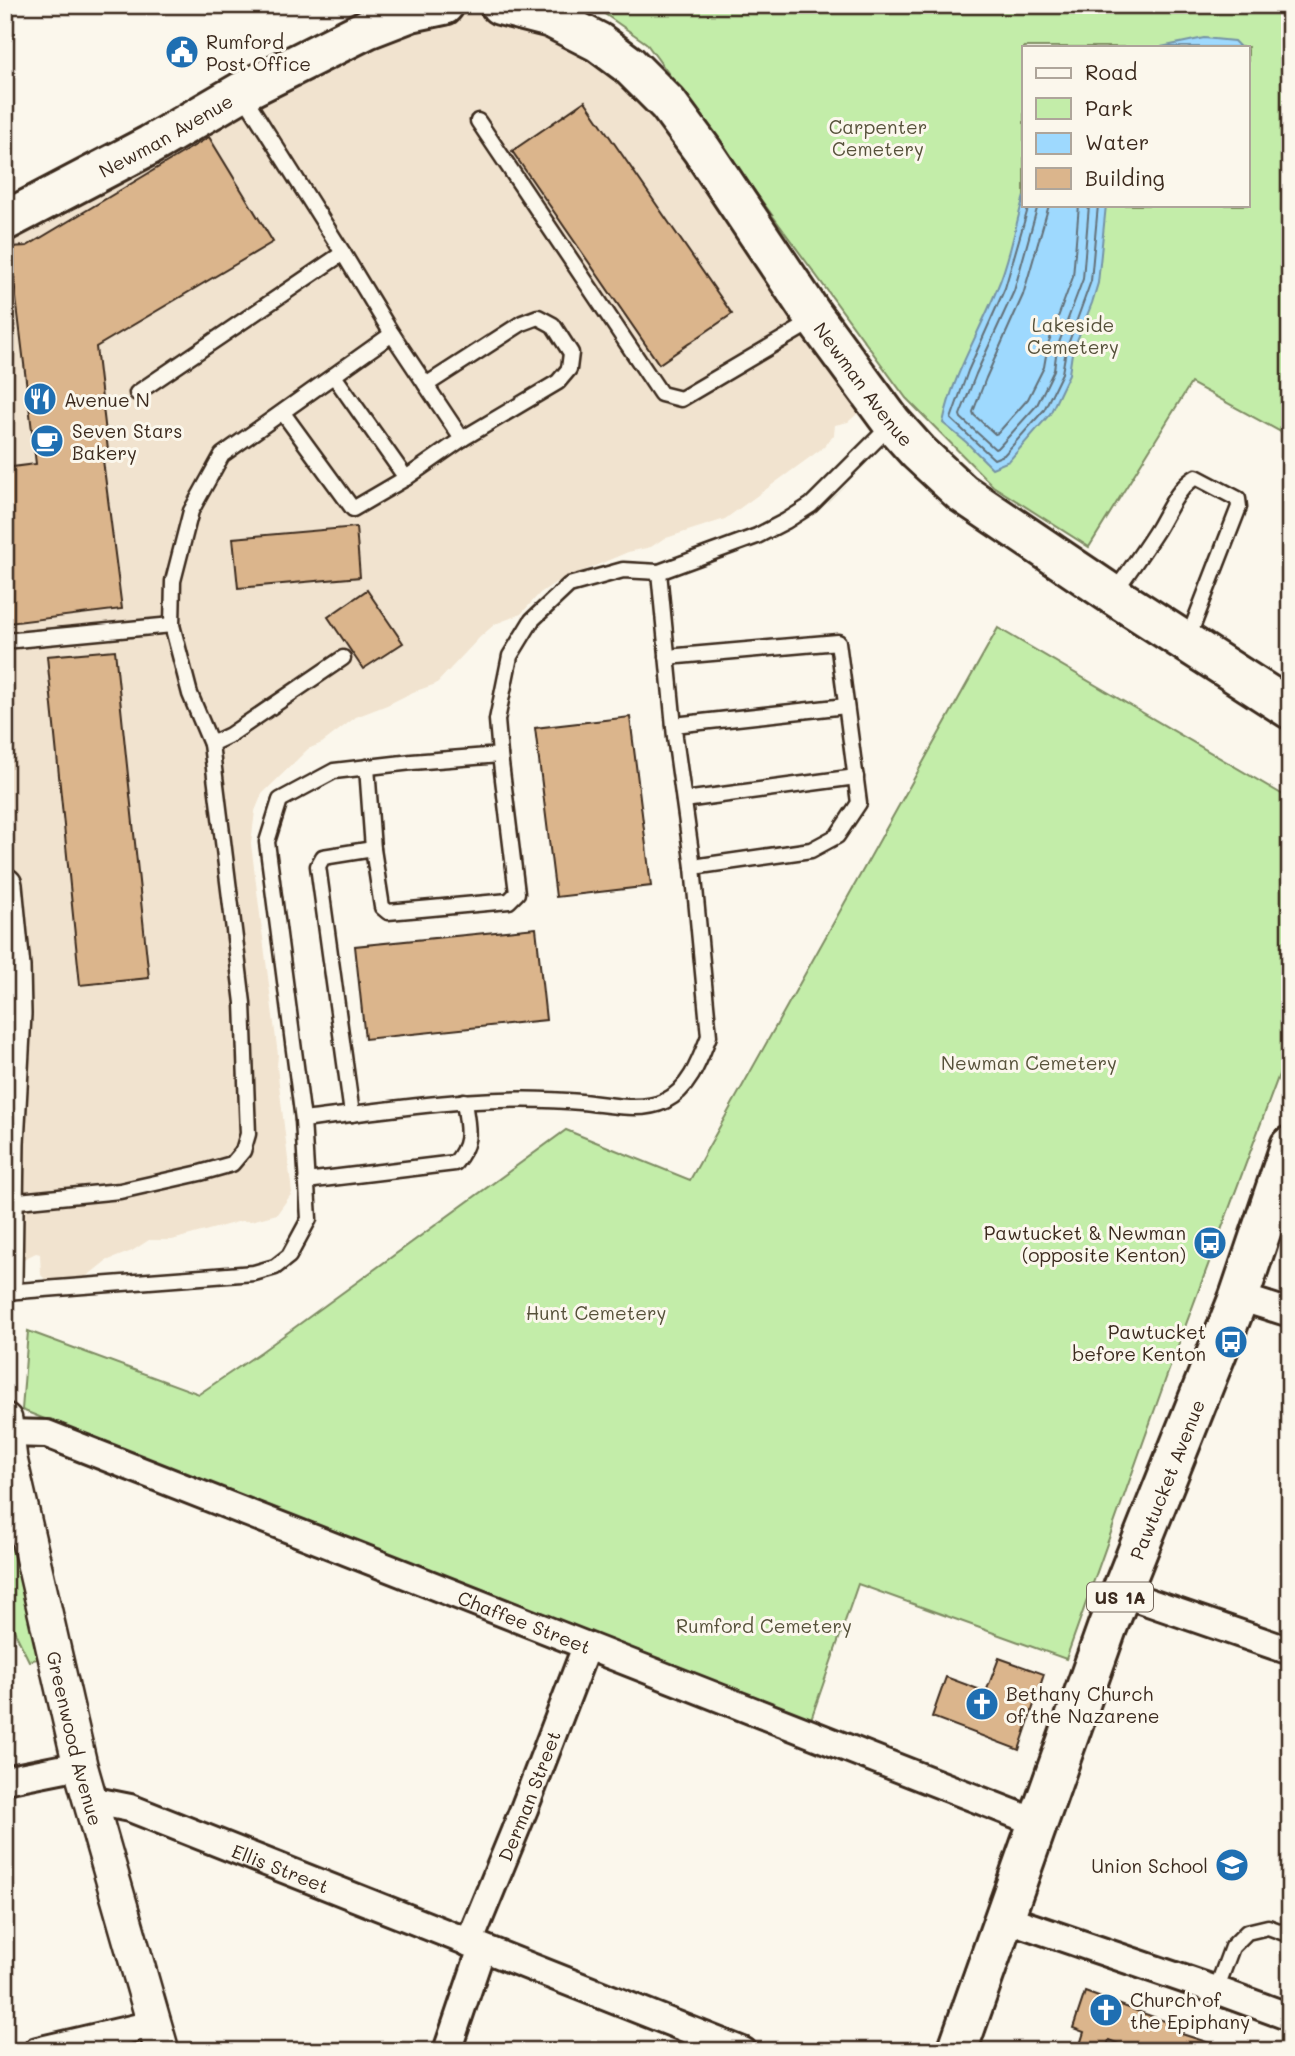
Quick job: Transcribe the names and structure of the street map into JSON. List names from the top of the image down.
{
  "streets": {
    "main road": ["Newman Avenue", "Pawtucket Avenue", "US 1A"],
    "street": [
      "Chaffee Street",
      "Greenwood Avenue",
      "Derman Street",
      "Ellis Street"
    ]
  },
  "crossings": [
    ["Pawtucket Avenue", "Chaffee Street"],
    ["Chaffee Street", "Greenwood Avenue"],
    ["Chaffee Street", "Derman Street"],
    ["Greenwood Avenue", "Ellis Street"],
    ["Derman Street", "Ellis Street"]
  ],
  "parks": [
    "Carpenter Cemetery",
    "Lakeside Cemetery",
    "Newman Cemetery",
    "Hunt Cemetery",
    "Rumford Cemetery"
  ],
  "places": {
    "public building": ["Rumford Post Office"],
    "restaurant": ["Avenue N"],
    "cafe": ["Seven Stars Bakery"],
    "bus stop": ["Pawtucket & Newman (opposite Kenton)", "Pawtucket before Kenton"],
    "church": ["Bethany Church of the Nazarene", "Church of the Epiphany"],
    "school or university": ["Union School"]
  },
  "legend": [
    "Road",
    "Park",
    "Water",
    "Building"
  ]
}
